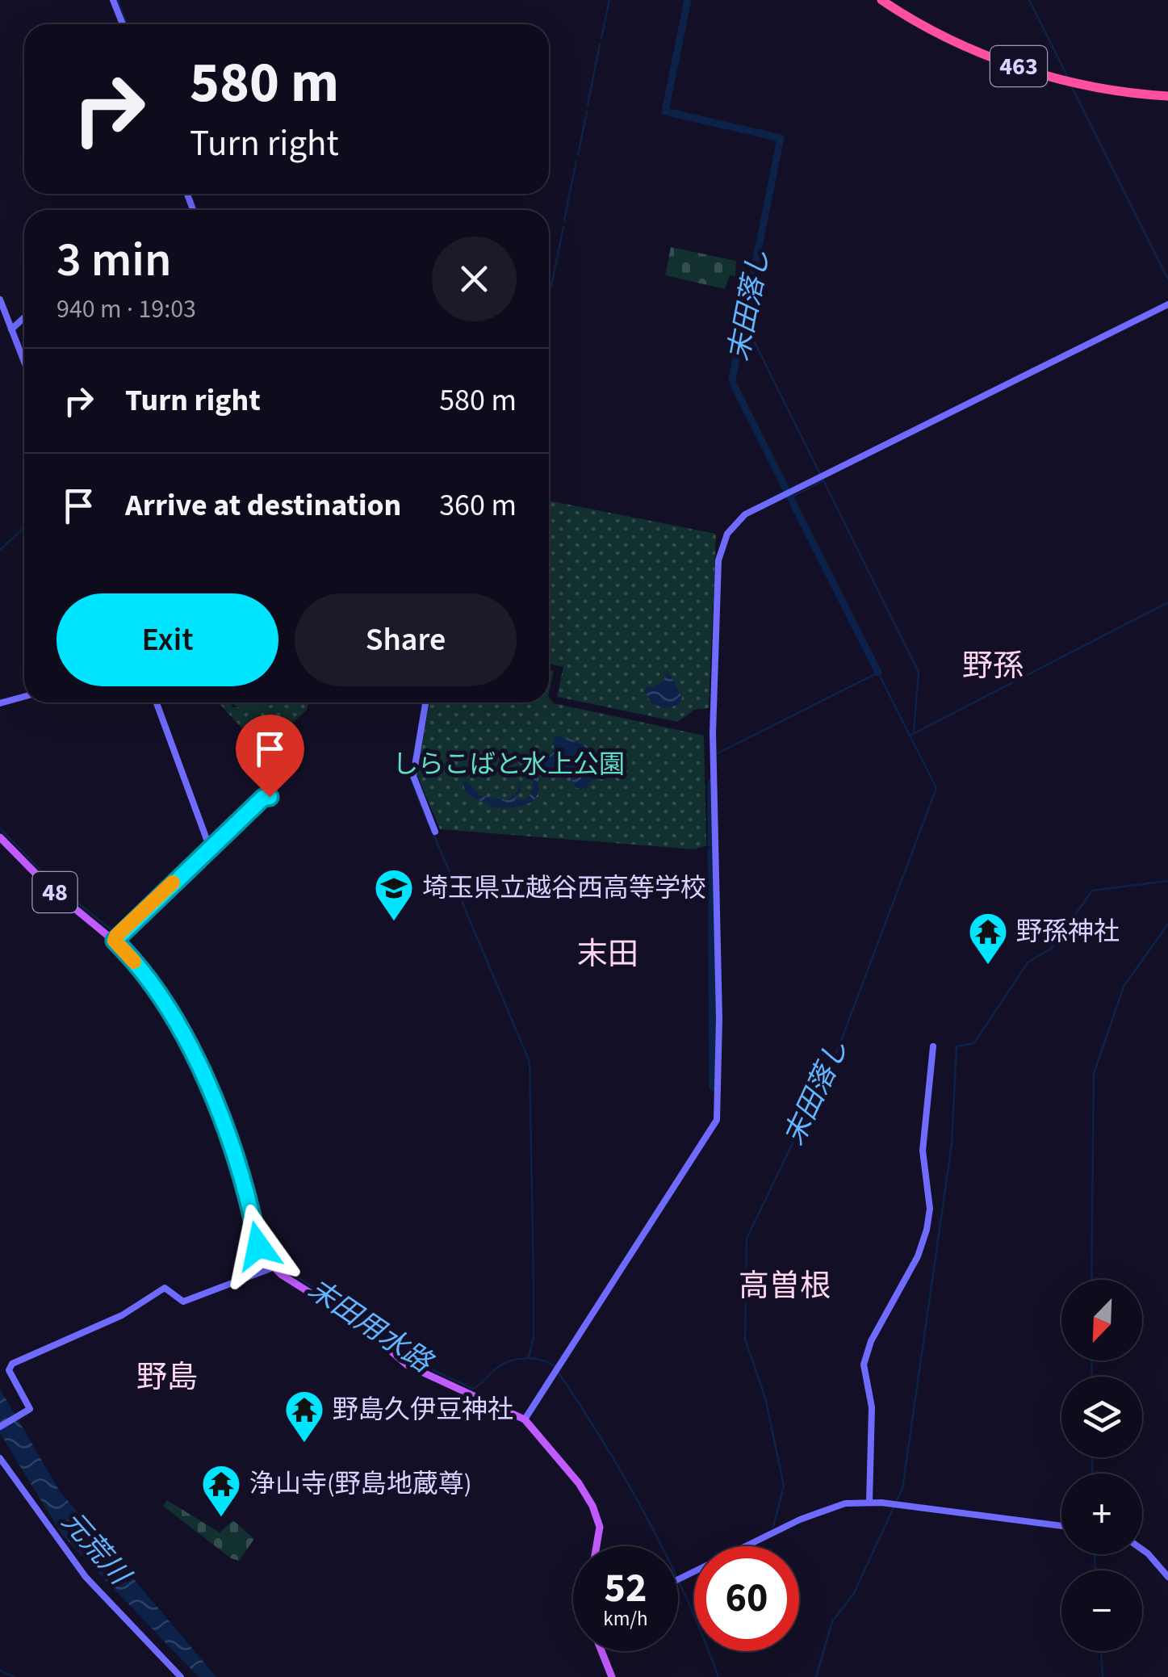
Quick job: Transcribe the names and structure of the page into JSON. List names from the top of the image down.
{
  "streets": {
    "highway": ["463"],
    "main road": ["48"]
  },
  "districts": [
    "野孫",
    "末田",
    "高曽根",
    "野島"
  ],
  "water": ["末田落し", "末田用水路", "元荒川"],
  "parks": ["しらこばと水上公園"],
  "places": {
    "school or university": ["埼玉県立越谷西高等学校"],
    "temple": ["野孫神社", "野島久伊豆神社", "浄山寺(野島地蔵尊)"]
  },
  "north": "bottom left",
  "page": {
    "turn": ["580 m", "Turn right"],
    "heading": ["3 min", "940 m · 19:03"],
    "list": [
      {
        "name": "Turn right",
        "value": "580 m"
      },
      {
        "name": "Arrive at destination",
        "value": "360 m"
      }
    ],
    "buttons": ["Exit", "Share"],
    "map_buttons": ["+", "−"],
    "speed": "52 km/h",
    "limit": "60"
  }
}
